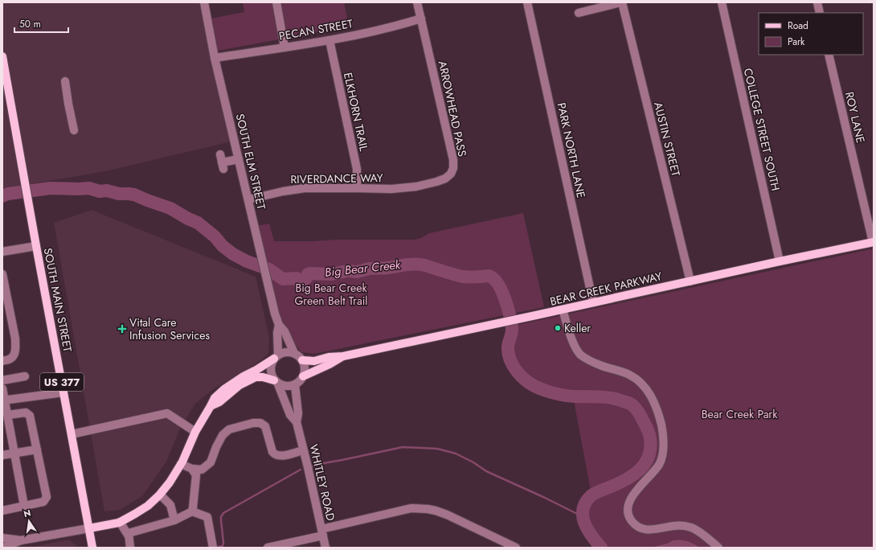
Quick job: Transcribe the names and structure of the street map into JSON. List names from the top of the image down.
{
  "streets": {
    "main road": ["BEAR CREEK PARKWAY", "SOUTH MAIN STREET", "US 377"],
    "street": [
      "PECAN STREET",
      "ARROWHEAD PASS",
      "ELKHORN TRAIL",
      "ROY LANE",
      "COLLEGE STREET SOUTH",
      "AUSTIN STREET",
      "PARK NORTH LANE",
      "SOUTH ELM STREET",
      "RIVERDANCE WAY",
      "WHITLEY ROAD"
    ]
  },
  "crossings": [
    ["PECAN STREET", "ARROWHEAD PASS"],
    ["PECAN STREET", "ELKHORN TRAIL"],
    ["PECAN STREET", "SOUTH ELM STREET"],
    ["ARROWHEAD PASS", "RIVERDANCE WAY"],
    ["ELKHORN TRAIL", "RIVERDANCE WAY"],
    ["ROY LANE", "BEAR CREEK PARKWAY"],
    ["COLLEGE STREET SOUTH", "BEAR CREEK PARKWAY"],
    ["AUSTIN STREET", "BEAR CREEK PARKWAY"],
    ["PARK NORTH LANE", "BEAR CREEK PARKWAY"],
    ["SOUTH ELM STREET", "RIVERDANCE WAY"],
    ["SOUTH ELM STREET", "BEAR CREEK PARKWAY"],
    ["SOUTH ELM STREET", "WHITLEY ROAD"],
    ["BEAR CREEK PARKWAY", "WHITLEY ROAD"]
  ],
  "water": ["Big Bear Creek"],
  "parks": ["Big Bear Creek Green Belt Trail", "Bear Creek Park"],
  "places": {
    "other": ["Keller"],
    "health": ["Vital Care Infusion Services"]
  },
  "legend": ["Road", "Park"],
  "scale_bar": "50 m",
  "north": "top"
}
